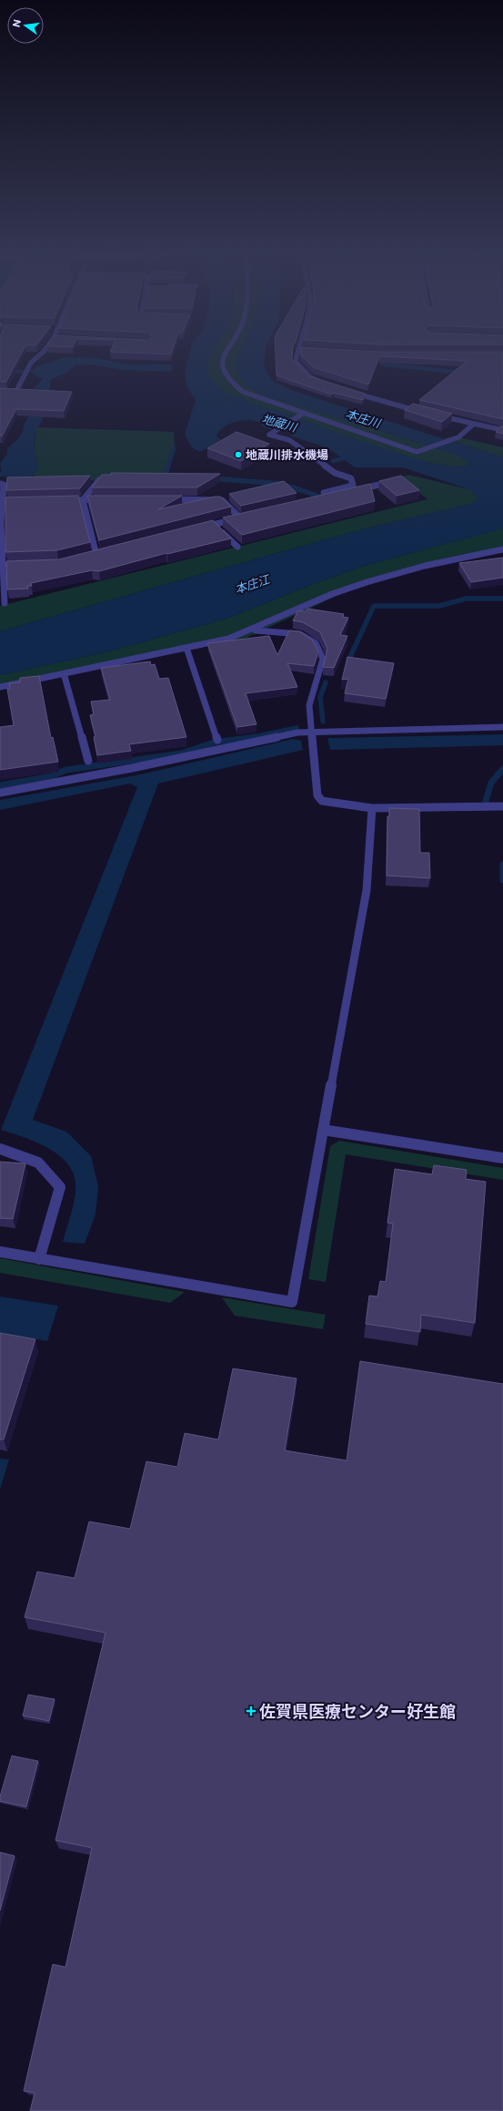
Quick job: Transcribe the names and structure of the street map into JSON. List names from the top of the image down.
{
  "water": ["本庄川", "地蔵川", "本庄江"],
  "places": {
    "other": ["地蔵川排水機場"],
    "health": ["佐賀県医療センター好生館"]
  },
  "north": "left"
}
